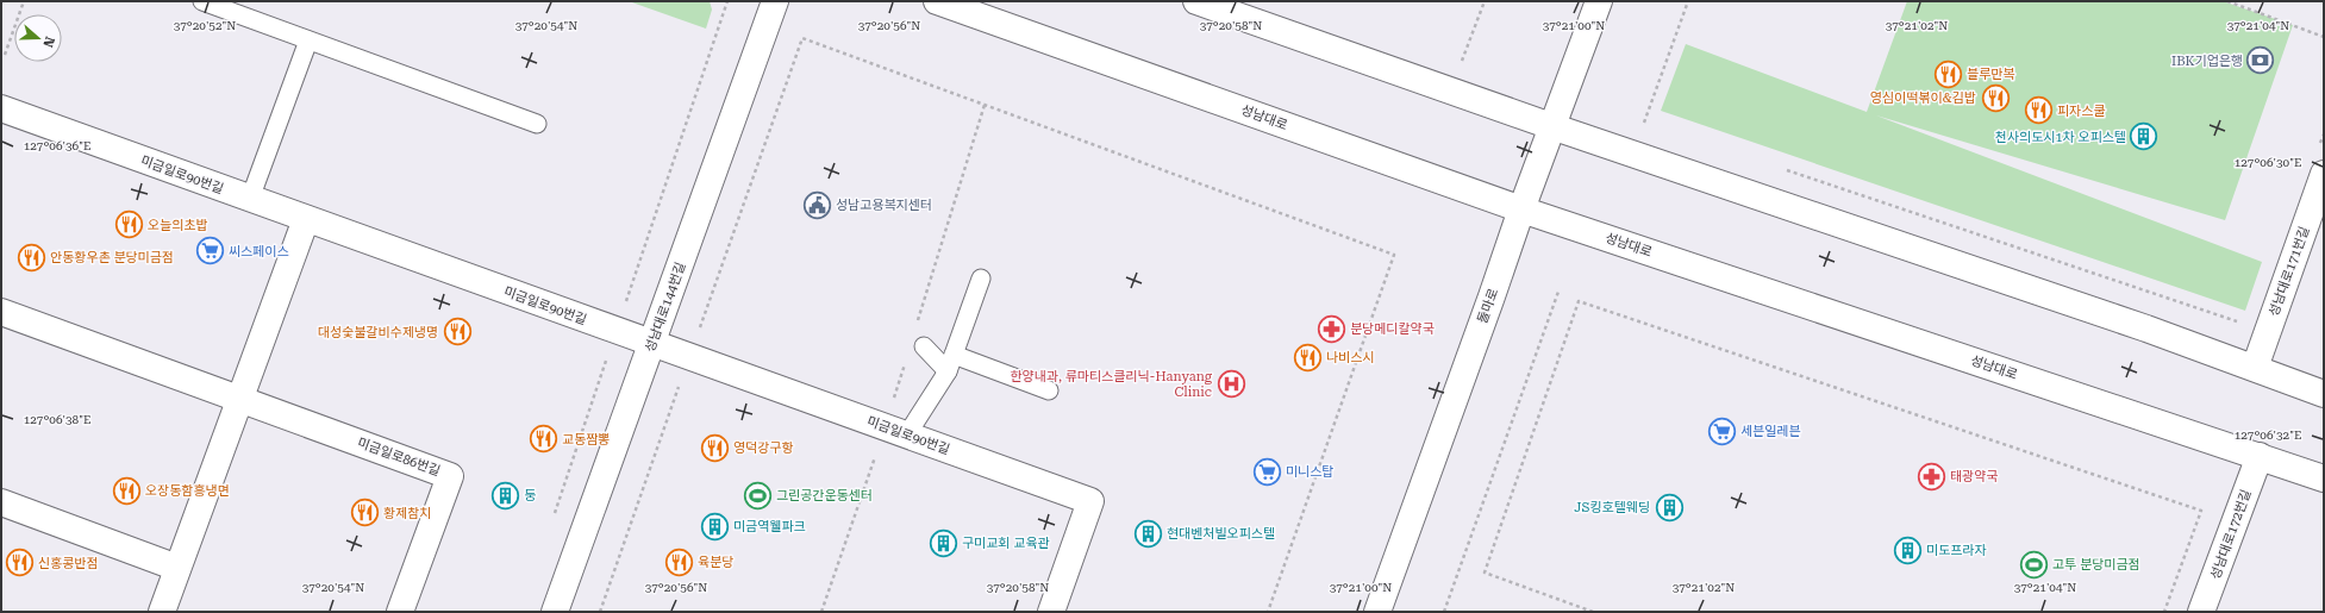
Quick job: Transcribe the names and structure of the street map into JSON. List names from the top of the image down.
{
  "streets": {
    "street": [
      "성남대로",
      "미금일로90번길",
      "성남대로171번길",
      "돌마로",
      "성남대로144번길",
      "미금일로86번길",
      "성남대로172번길"
    ]
  },
  "crossings": [
    ["성남대로", "돌마로"],
    ["성남대로", "성남대로172번길"],
    ["미금일로90번길", "성남대로144번길"]
  ],
  "places": {
    "bank": ["IBK기업은행"],
    "restaurant": [
      "블루만복",
      "영심이떡볶이&김밥",
      "피자스쿨",
      "오늘의초밥",
      "안동황우촌 분당미금점",
      "대성숯불갈비수제냉명",
      "나비스시",
      "교동짬뽕",
      "영덕강구항",
      "오장동함흥냉면",
      "황제참치",
      "육분당",
      "신홍콩반점"
    ],
    "building": [
      "천사의도시1차 오피스텔",
      "둥",
      "JS킹호텔웨딩",
      "미금역웰파크",
      "현대벤처빌오피스텔",
      "구미교회 교육관",
      "미도프라자"
    ],
    "public building": ["성남고용복지센터"],
    "supermarket": ["씨스페이스", "세븐일레븐", "미니스탑"],
    "pharmacy": ["분당메디칼약국", "태광약국"],
    "hospital": ["한양내과, 류마티스클리닉-Hanyang Clinic"],
    "sports": ["그린공간운동센터", "고투 분당미금점"]
  },
  "north": "right",
  "coordinates": [
    "37°20'52\"N",
    "37°20'54\"N",
    "37°20'56\"N",
    "37°20'58\"N",
    "37°21'00\"N",
    "37°21'02\"N",
    "37°21'04\"N",
    "127°06'36\"E",
    "127°06'30\"E",
    "127°06'38\"E",
    "127°06'32\"E"
  ]
}
